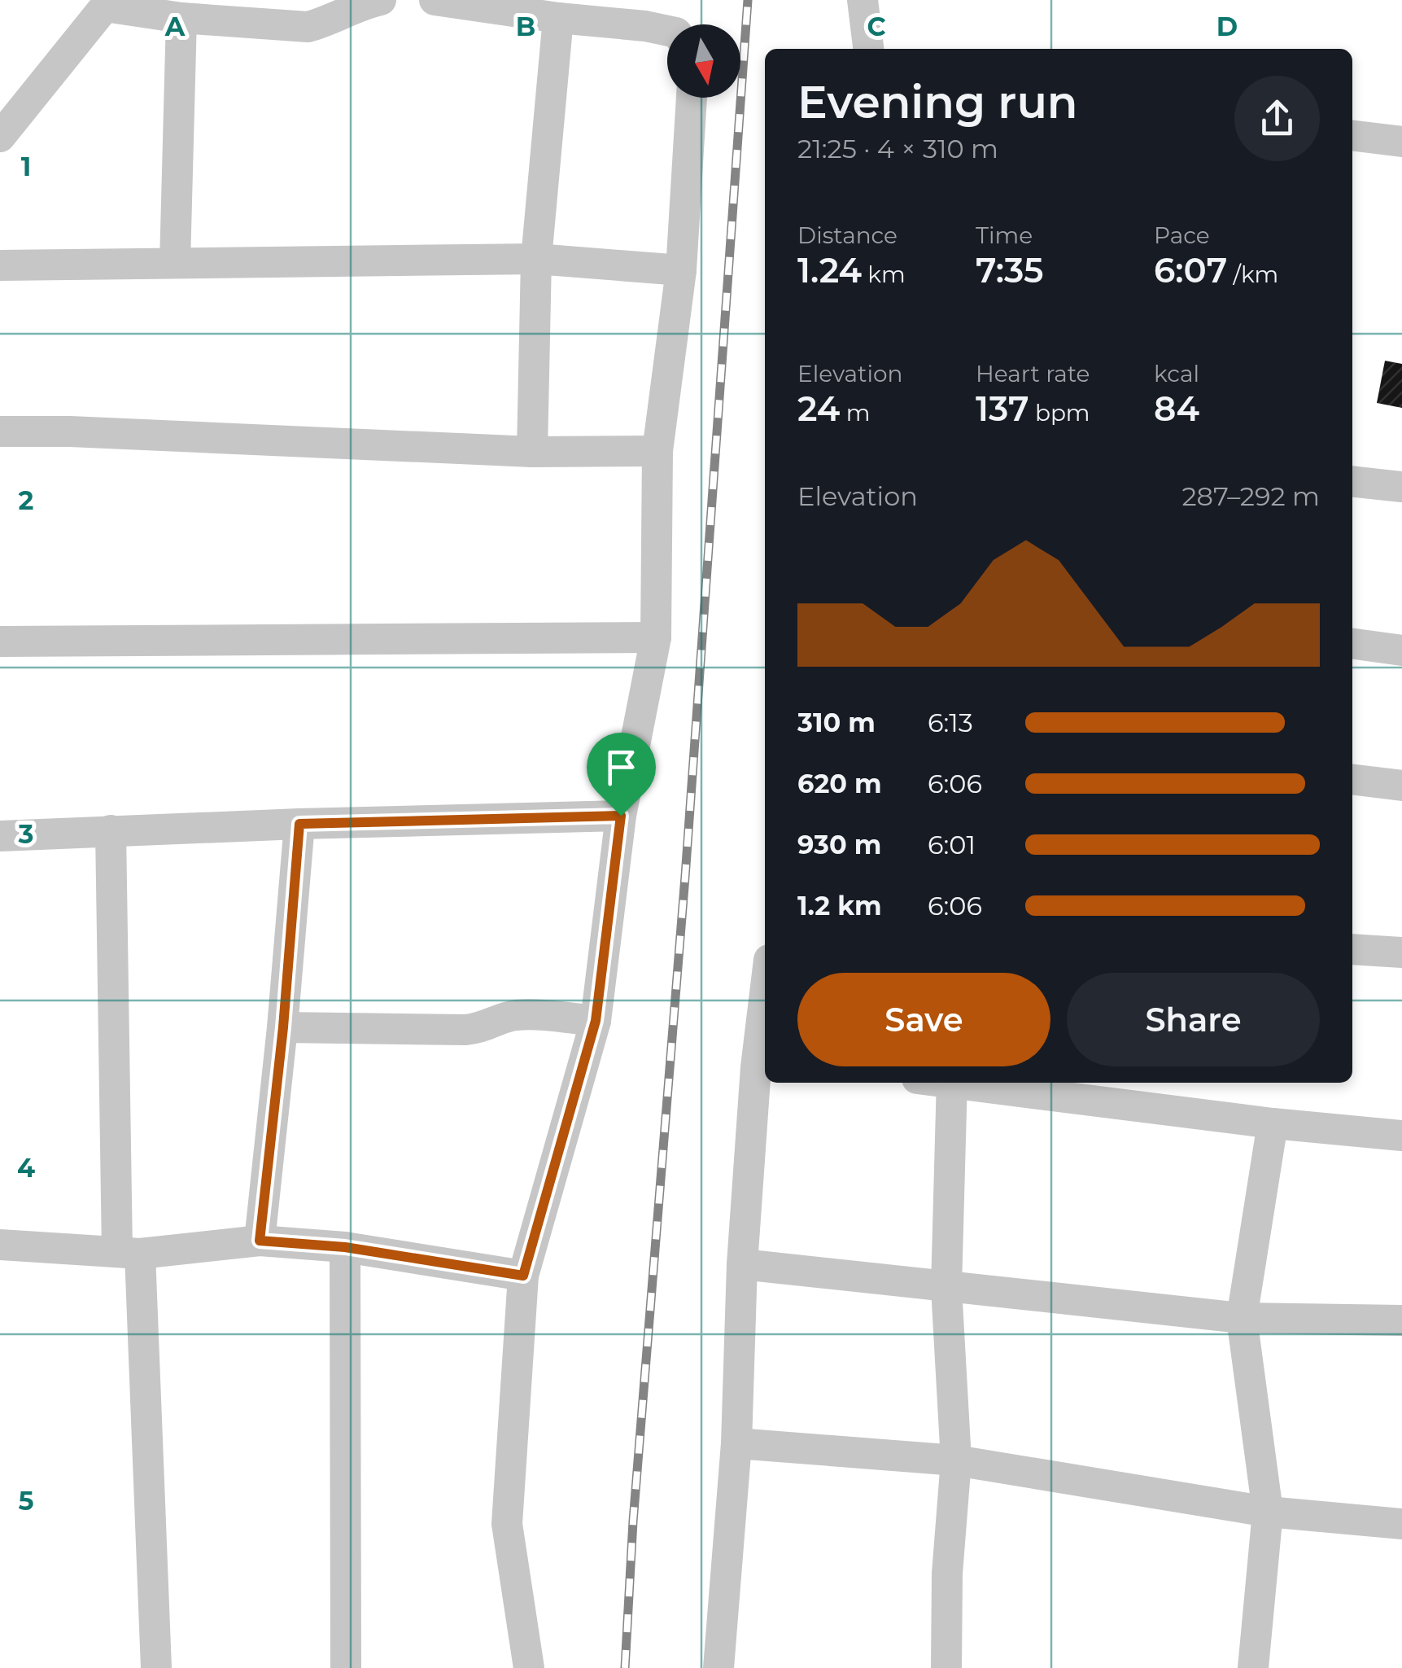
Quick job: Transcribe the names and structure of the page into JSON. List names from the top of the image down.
{
  "north": "bottom",
  "page": {
    "heading": ["Evening run", "21:25 · 4 × 310 m"],
    "stats": [
      ["Distance", "1.24 km"],
      ["Time", "7:35"],
      ["Pace", "6:07 /km"],
      ["Elevation", "24 m"],
      ["Heart rate", "137 bpm"],
      ["kcal", "84"]
    ],
    "chart": ["Elevation", "287–292 m"],
    "list": [
      {
        "name": "310 m",
        "note": "6:13"
      },
      {
        "name": "620 m",
        "note": "6:06"
      },
      {
        "name": "930 m",
        "note": "6:01"
      },
      {
        "name": "1.2 km",
        "note": "6:06"
      }
    ],
    "buttons": ["Save", "Share"]
  },
  "grid": {
    "columns": [
      "A",
      "B",
      "C",
      "D"
    ],
    "rows": [
      "1",
      "2",
      "3",
      "4",
      "5"
    ]
  }
}
